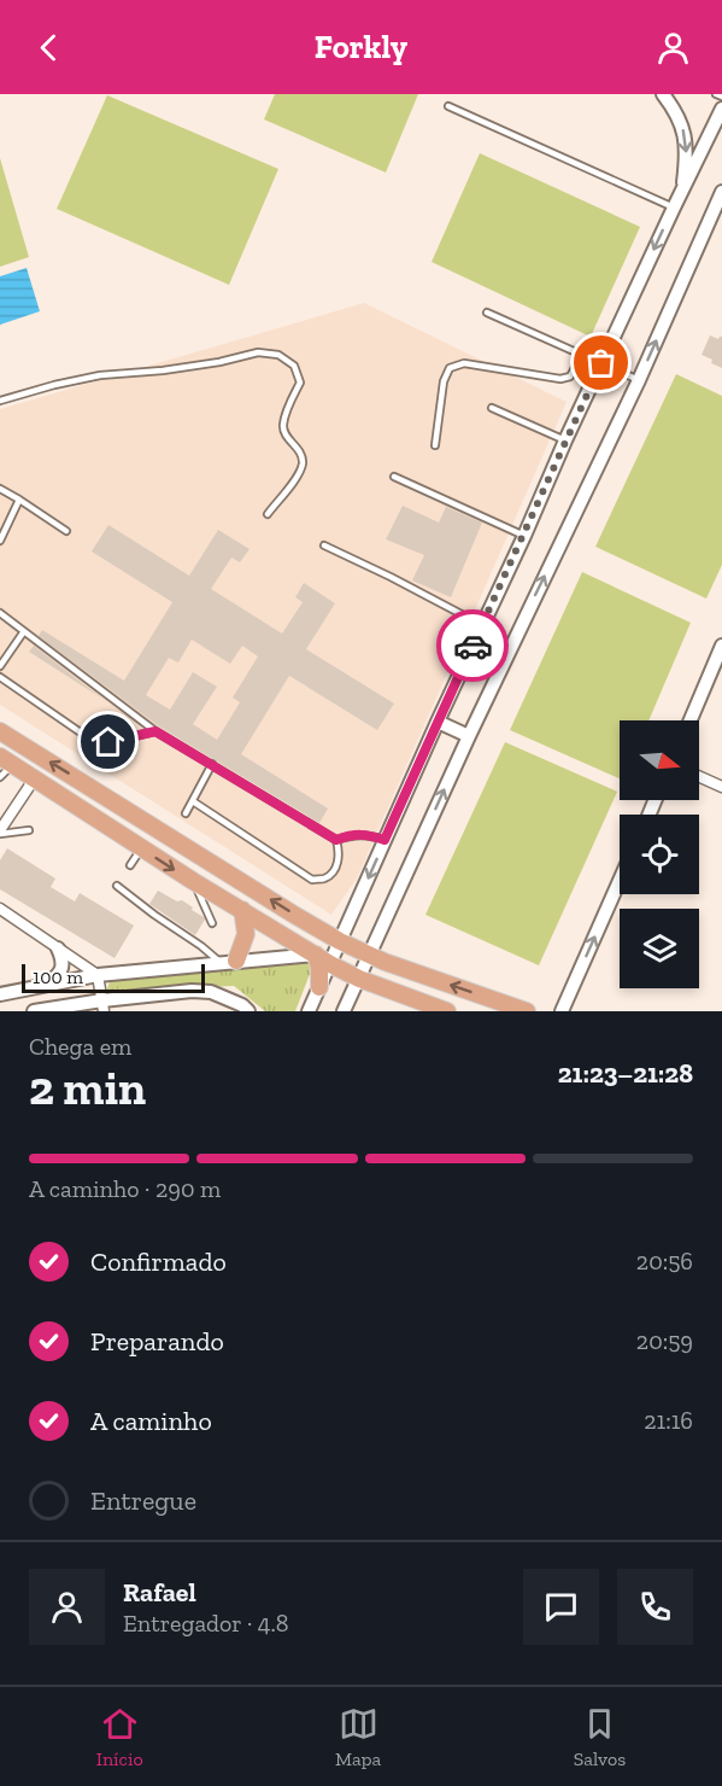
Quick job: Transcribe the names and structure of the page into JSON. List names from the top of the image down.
{
  "scale_bar": "100 m",
  "north": "right",
  "page": {
    "header": "Forkly",
    "scale": "100 m",
    "heading": ["2 min", "Chega em", "21:23–21:28"],
    "panel": ["Rafael", "Entregador · 4.8"],
    "bar": "A caminho · 290 m",
    "list": [
      ["Confirmado", "20:56"],
      ["Preparando", "20:59"],
      ["A caminho", "21:16"],
      "Entregue"
    ],
    "tabs": ["Início", "Mapa", "Salvos"]
  }
}
